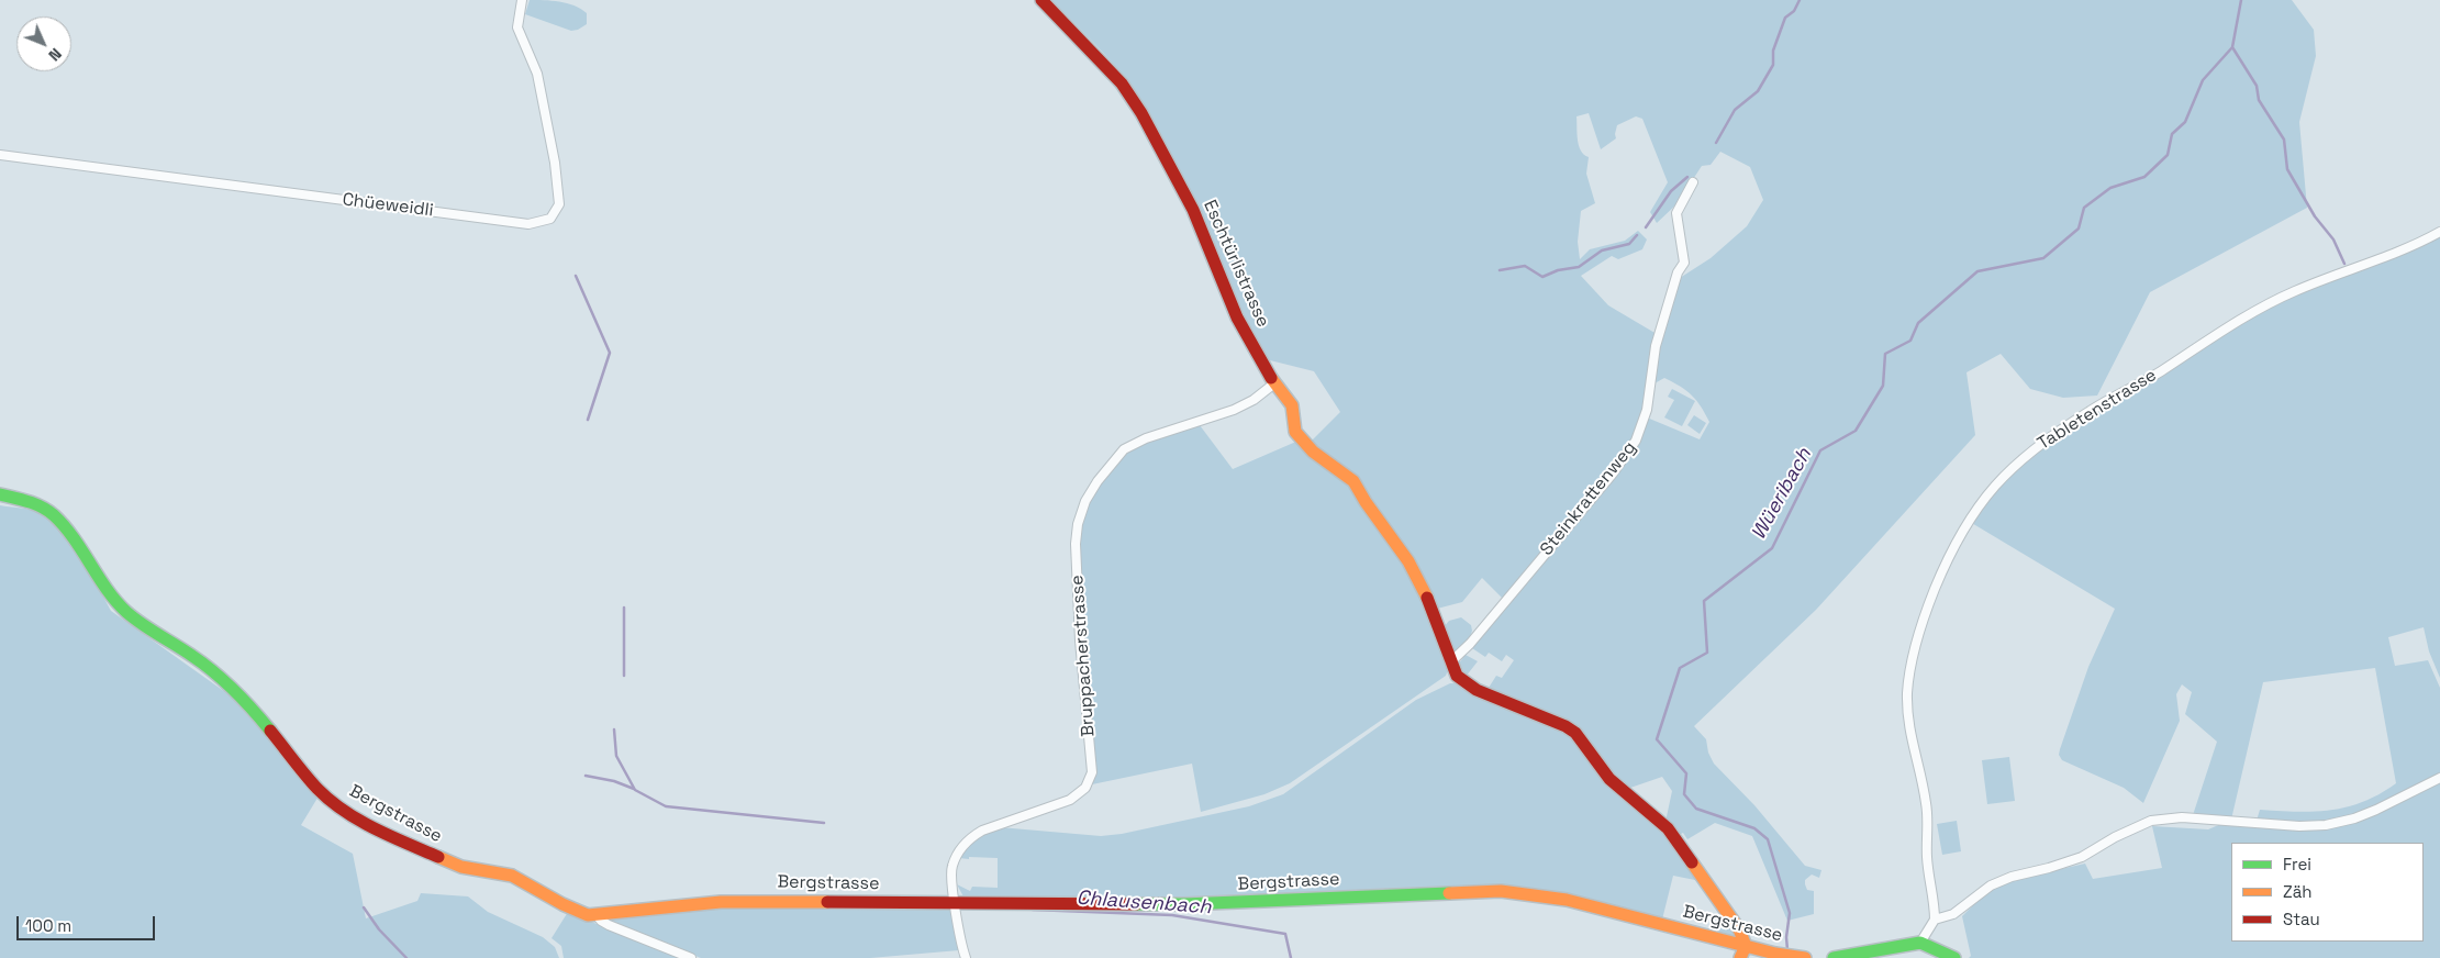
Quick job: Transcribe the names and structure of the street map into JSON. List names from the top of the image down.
{
  "streets": {
    "street": [
      "Chüeweidli",
      "Eschtürlistrasse",
      "Tabletenstrasse",
      "Steinkrattenweg",
      "Bruppacherstrasse",
      "Bergstrasse"
    ]
  },
  "crossings": [
    ["Eschtürlistrasse", "Steinkrattenweg"],
    ["Eschtürlistrasse", "Bruppacherstrasse"],
    ["Eschtürlistrasse", "Bergstrasse"],
    ["Bruppacherstrasse", "Bergstrasse"]
  ],
  "water": ["Wüeribach", "Chlausenbach"],
  "legend": ["Frei", "Zäh", "Stau"],
  "scale_bar": "100 m",
  "north": "bottom right"
}
